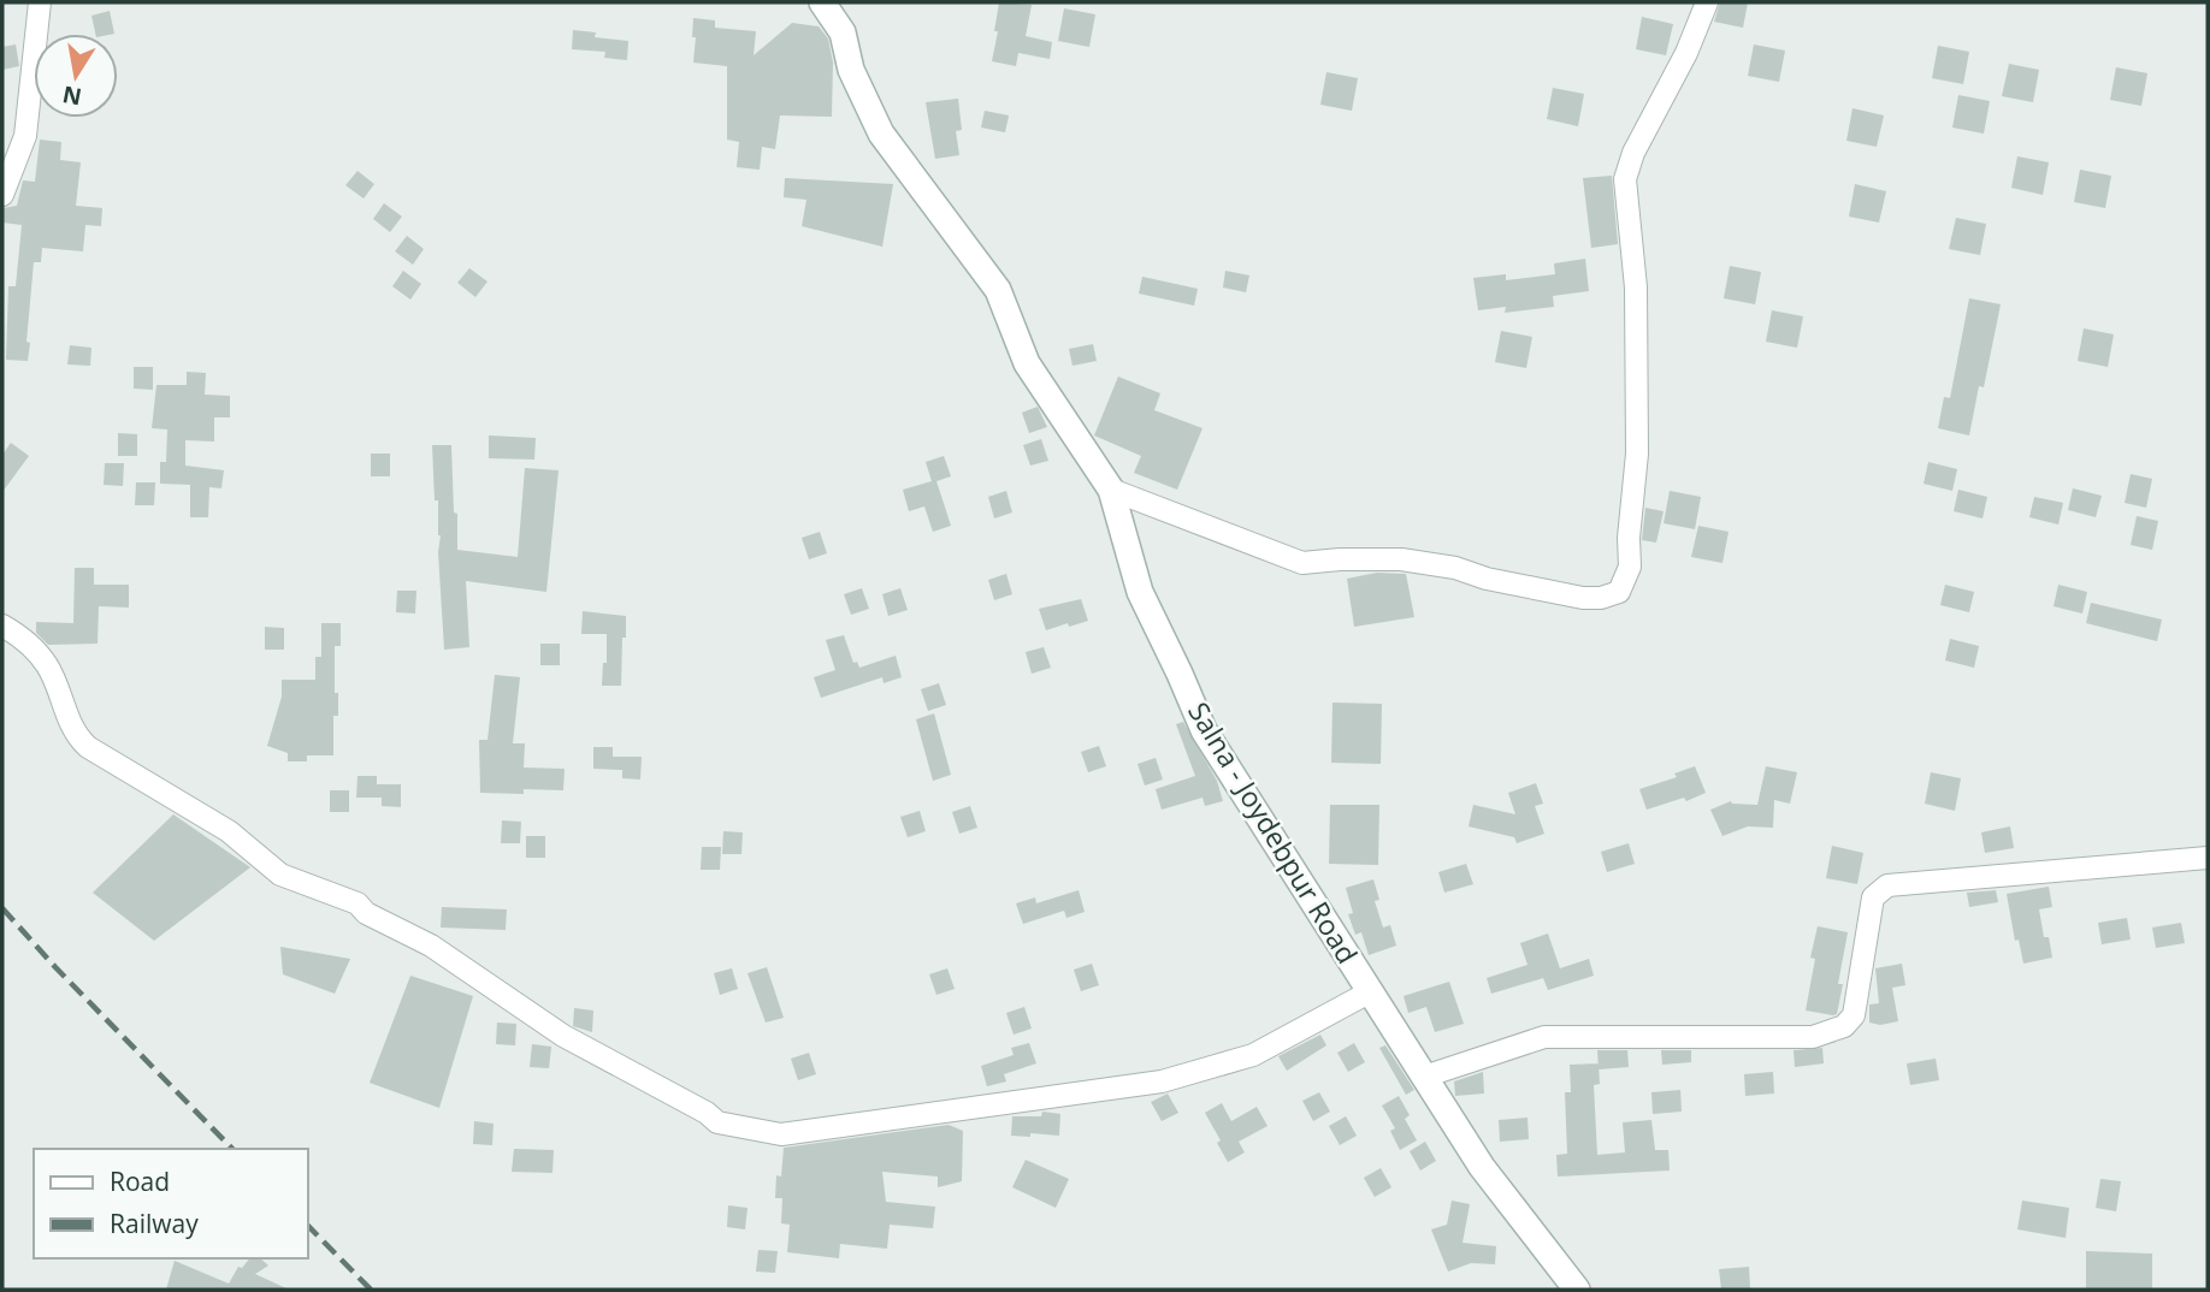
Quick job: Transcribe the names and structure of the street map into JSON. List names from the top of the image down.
{
  "streets": {
    "main road": ["Salna - Joydebpur Road"]
  },
  "legend": ["Road", "Railway"],
  "north": "bottom"
}
